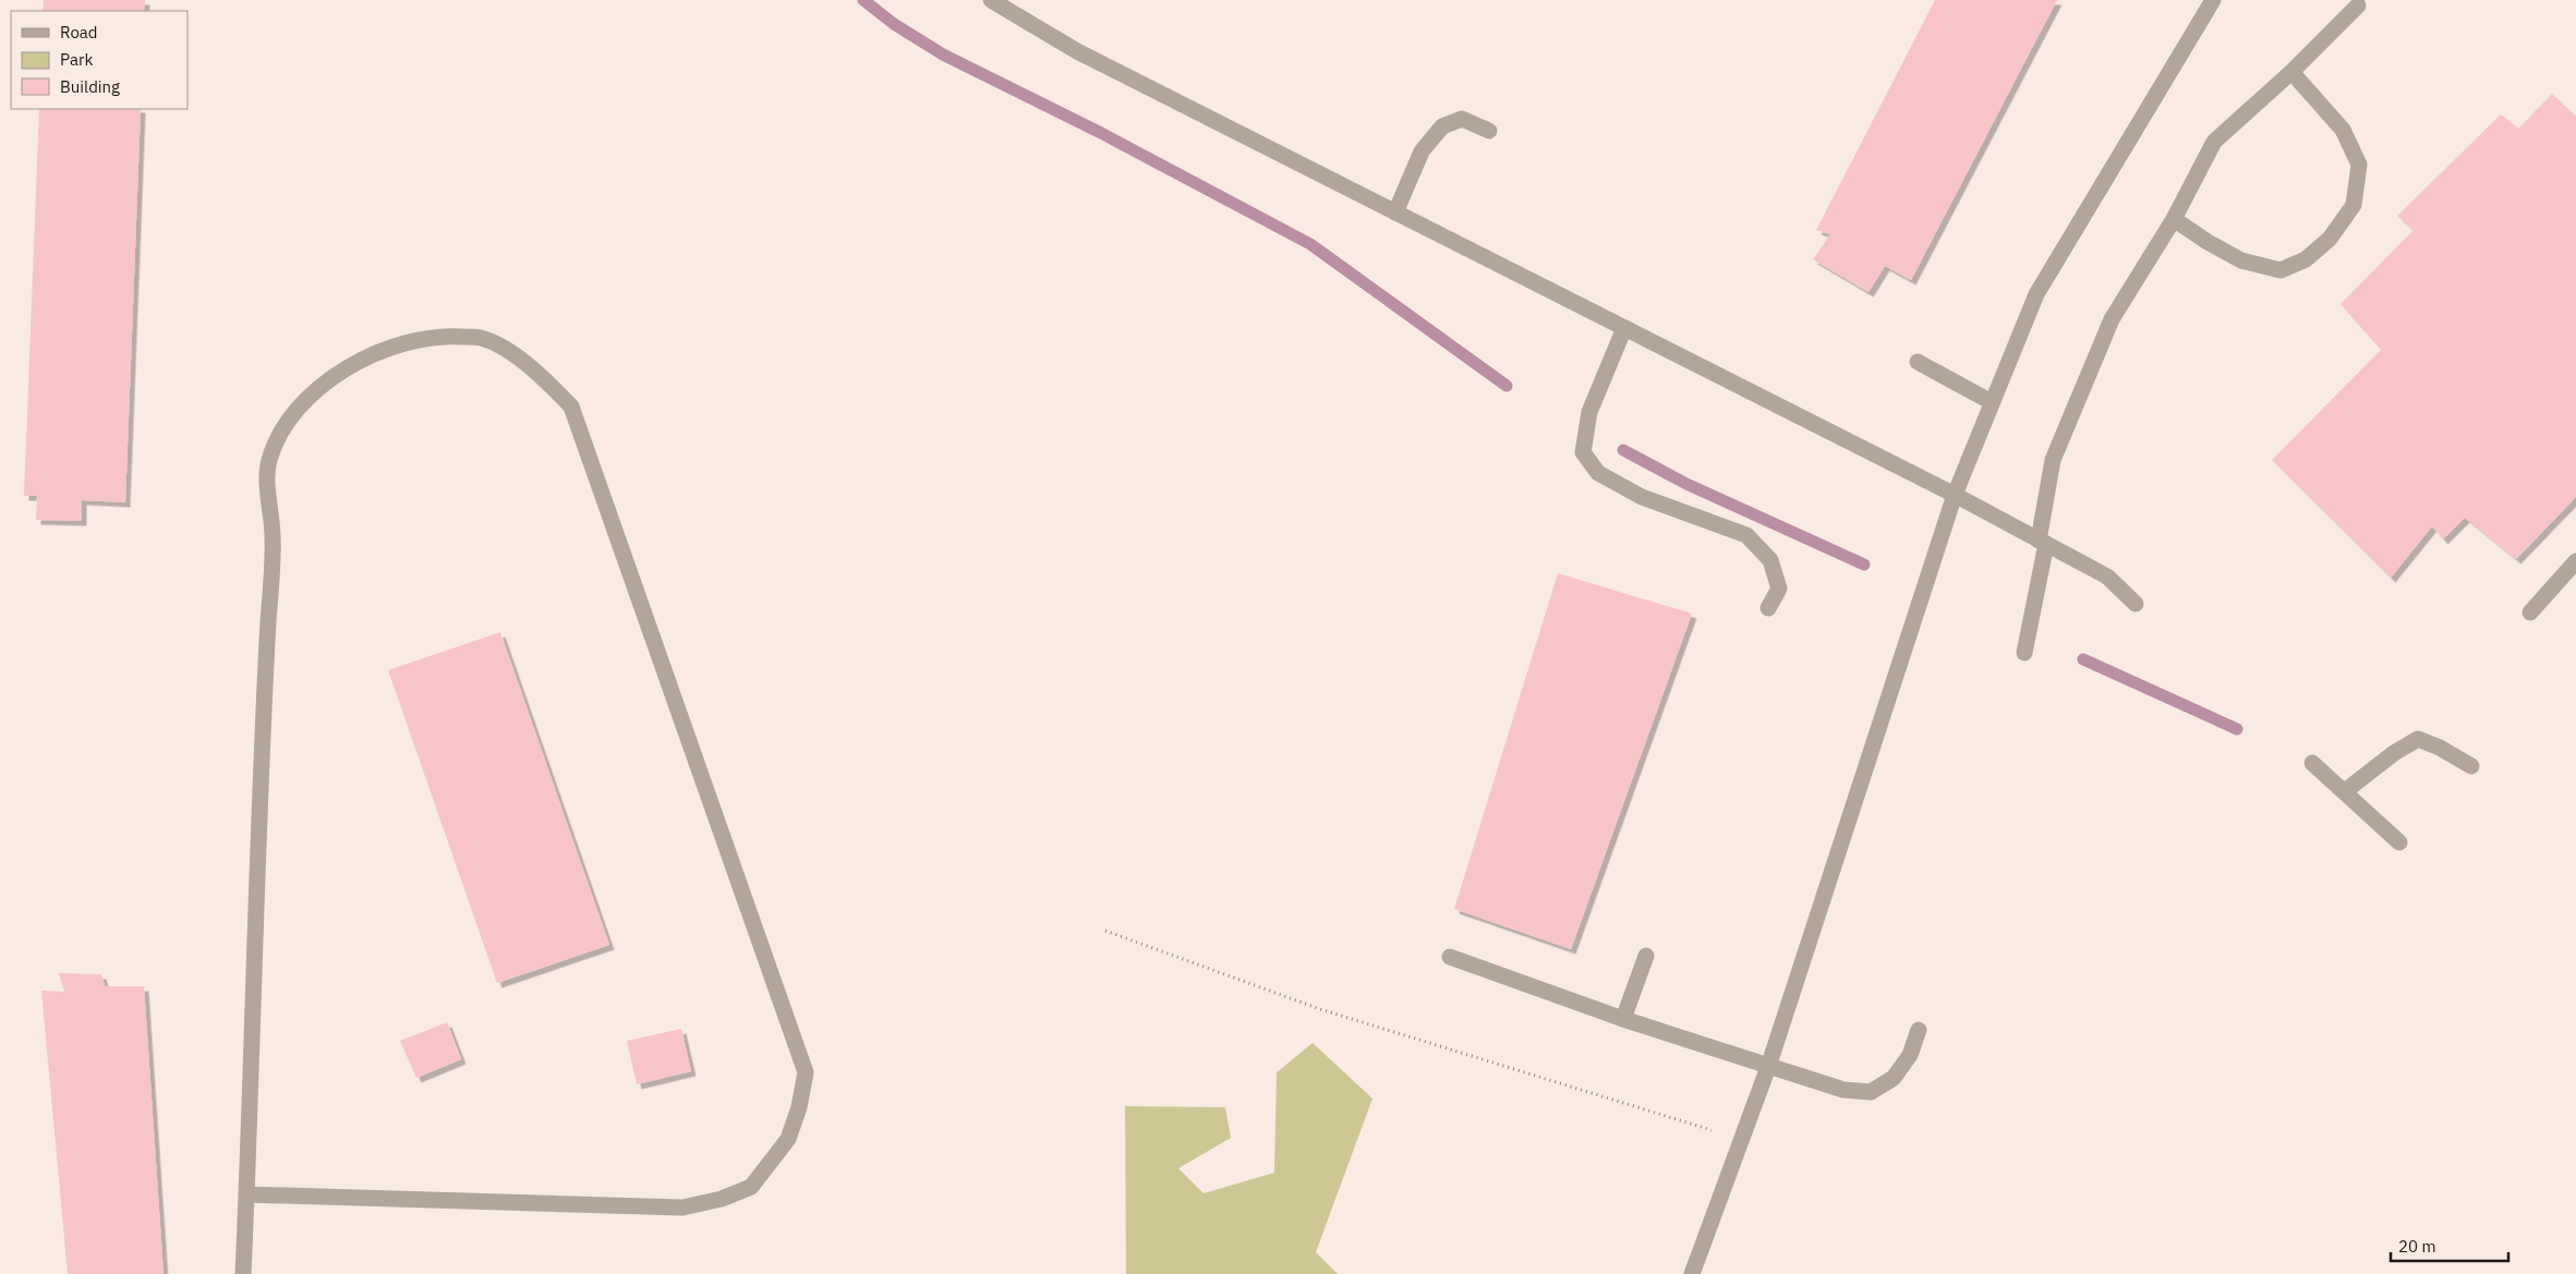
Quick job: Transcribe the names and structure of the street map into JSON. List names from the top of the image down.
{
  "legend": ["Road", "Park", "Building"],
  "scale_bar": "20 m"
}
